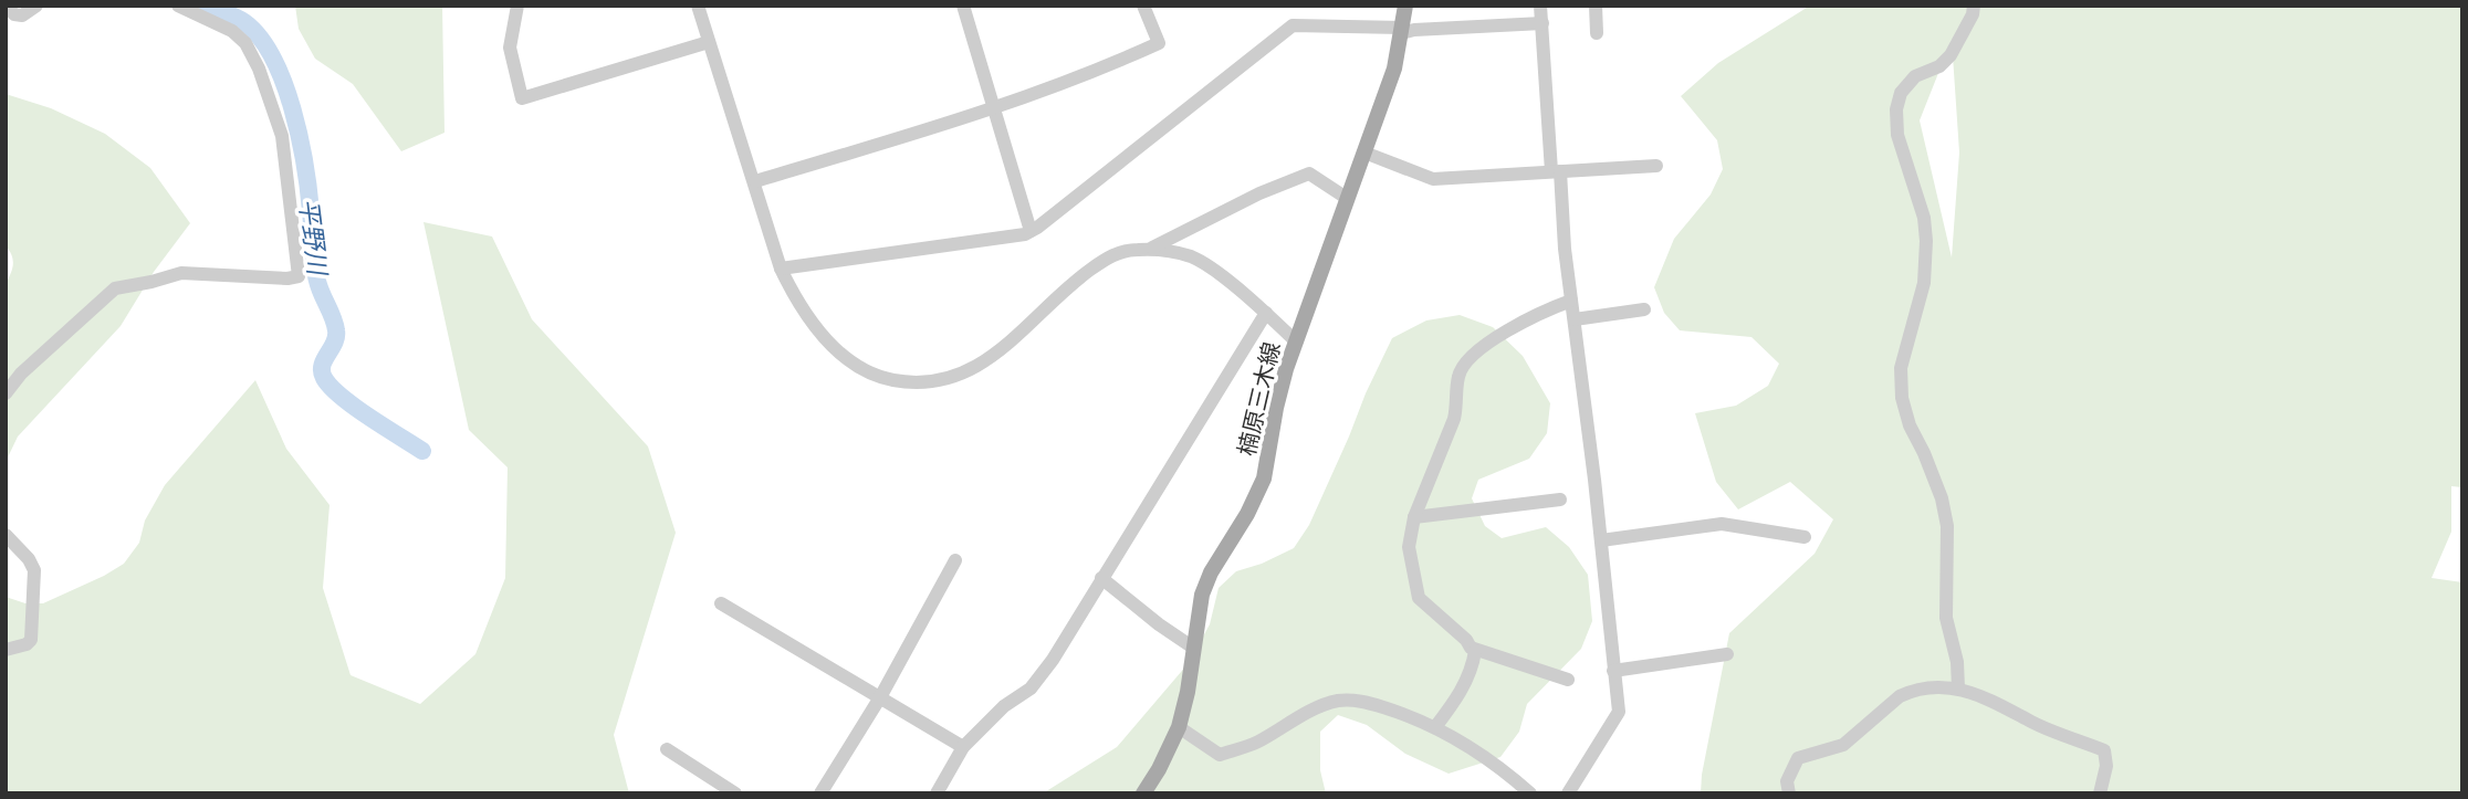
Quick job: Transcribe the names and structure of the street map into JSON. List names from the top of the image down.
{
  "streets": {
    "main road": ["楠原三木線"]
  },
  "water": ["平野川"]
}
